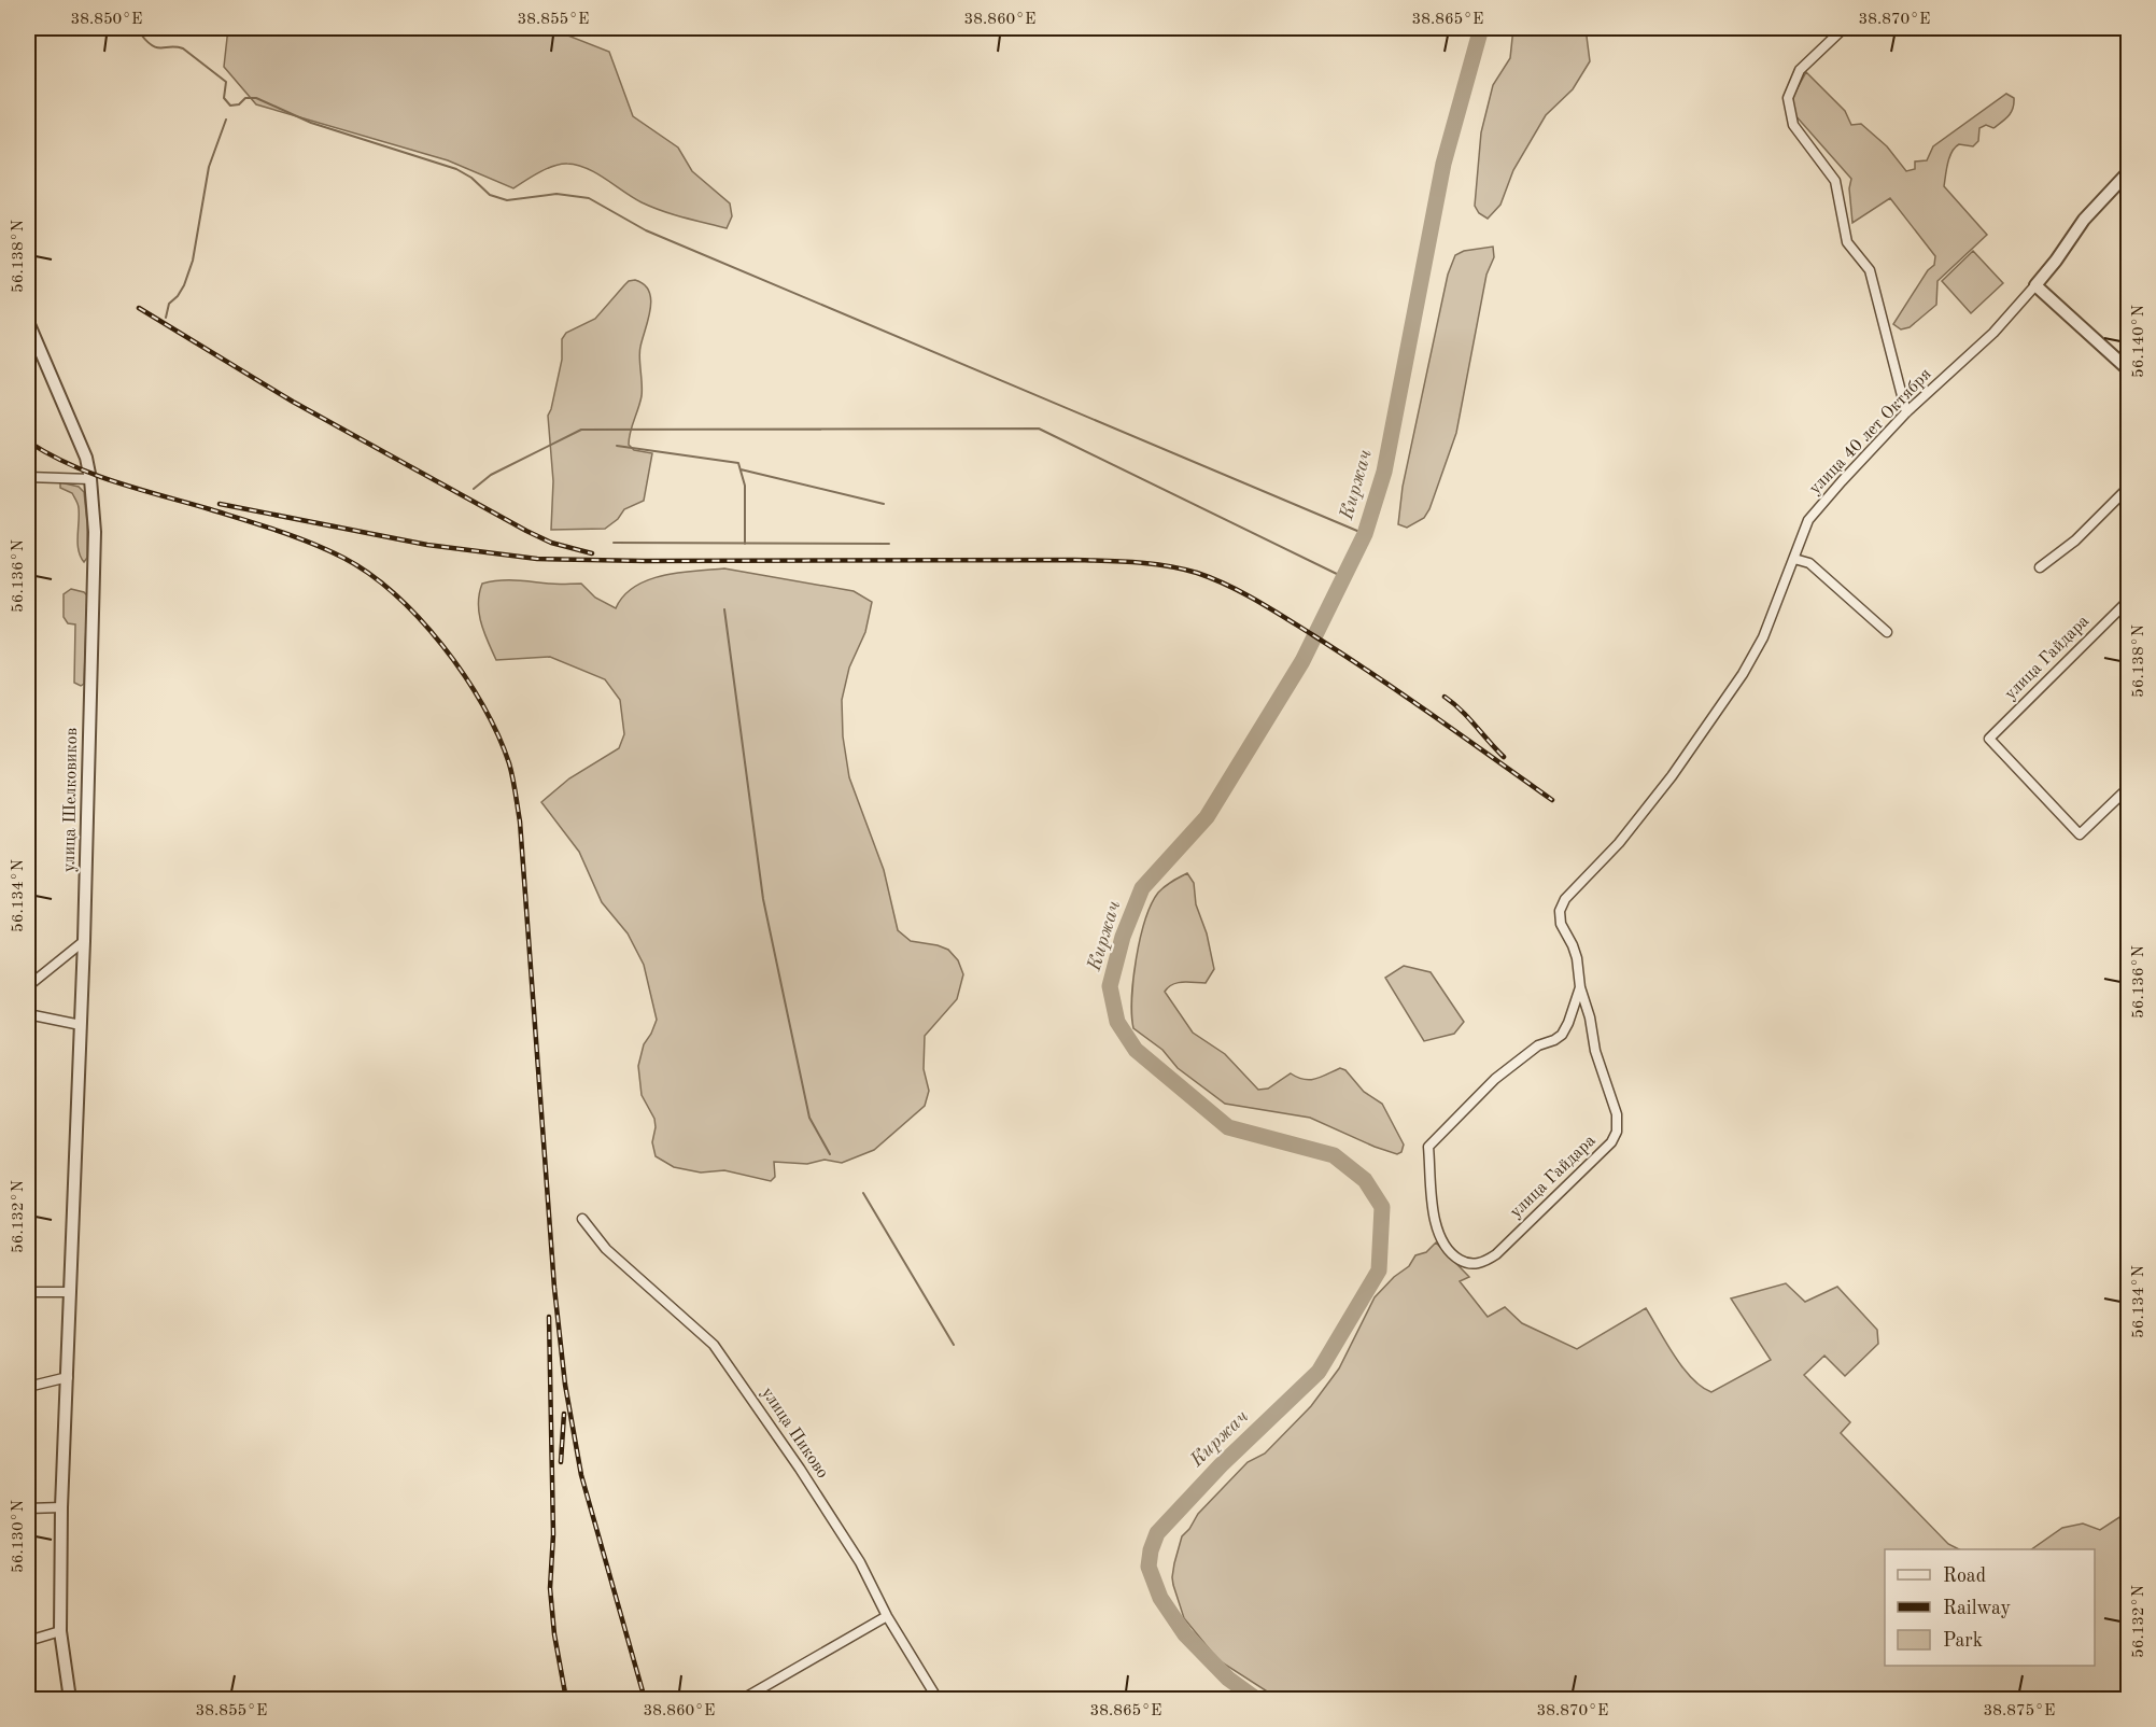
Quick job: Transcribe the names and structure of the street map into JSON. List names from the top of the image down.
{
  "streets": {
    "street": [
      "улица 40 лет Октября",
      "улица Гайдара",
      "улица Шелковиков",
      "улица Пиково"
    ]
  },
  "crossings": [
    ["улица 40 лет Октября", "улица Гайдара"]
  ],
  "water": ["Киржач"],
  "legend": ["Road", "Railway", "Park"],
  "coordinates": [
    "38.850°E",
    "38.855°E",
    "38.860°E",
    "38.865°E",
    "38.870°E",
    "56.138°N",
    "56.140°N",
    "56.136°N",
    "56.134°N",
    "56.132°N",
    "56.130°N",
    "38.875°E"
  ]
}
